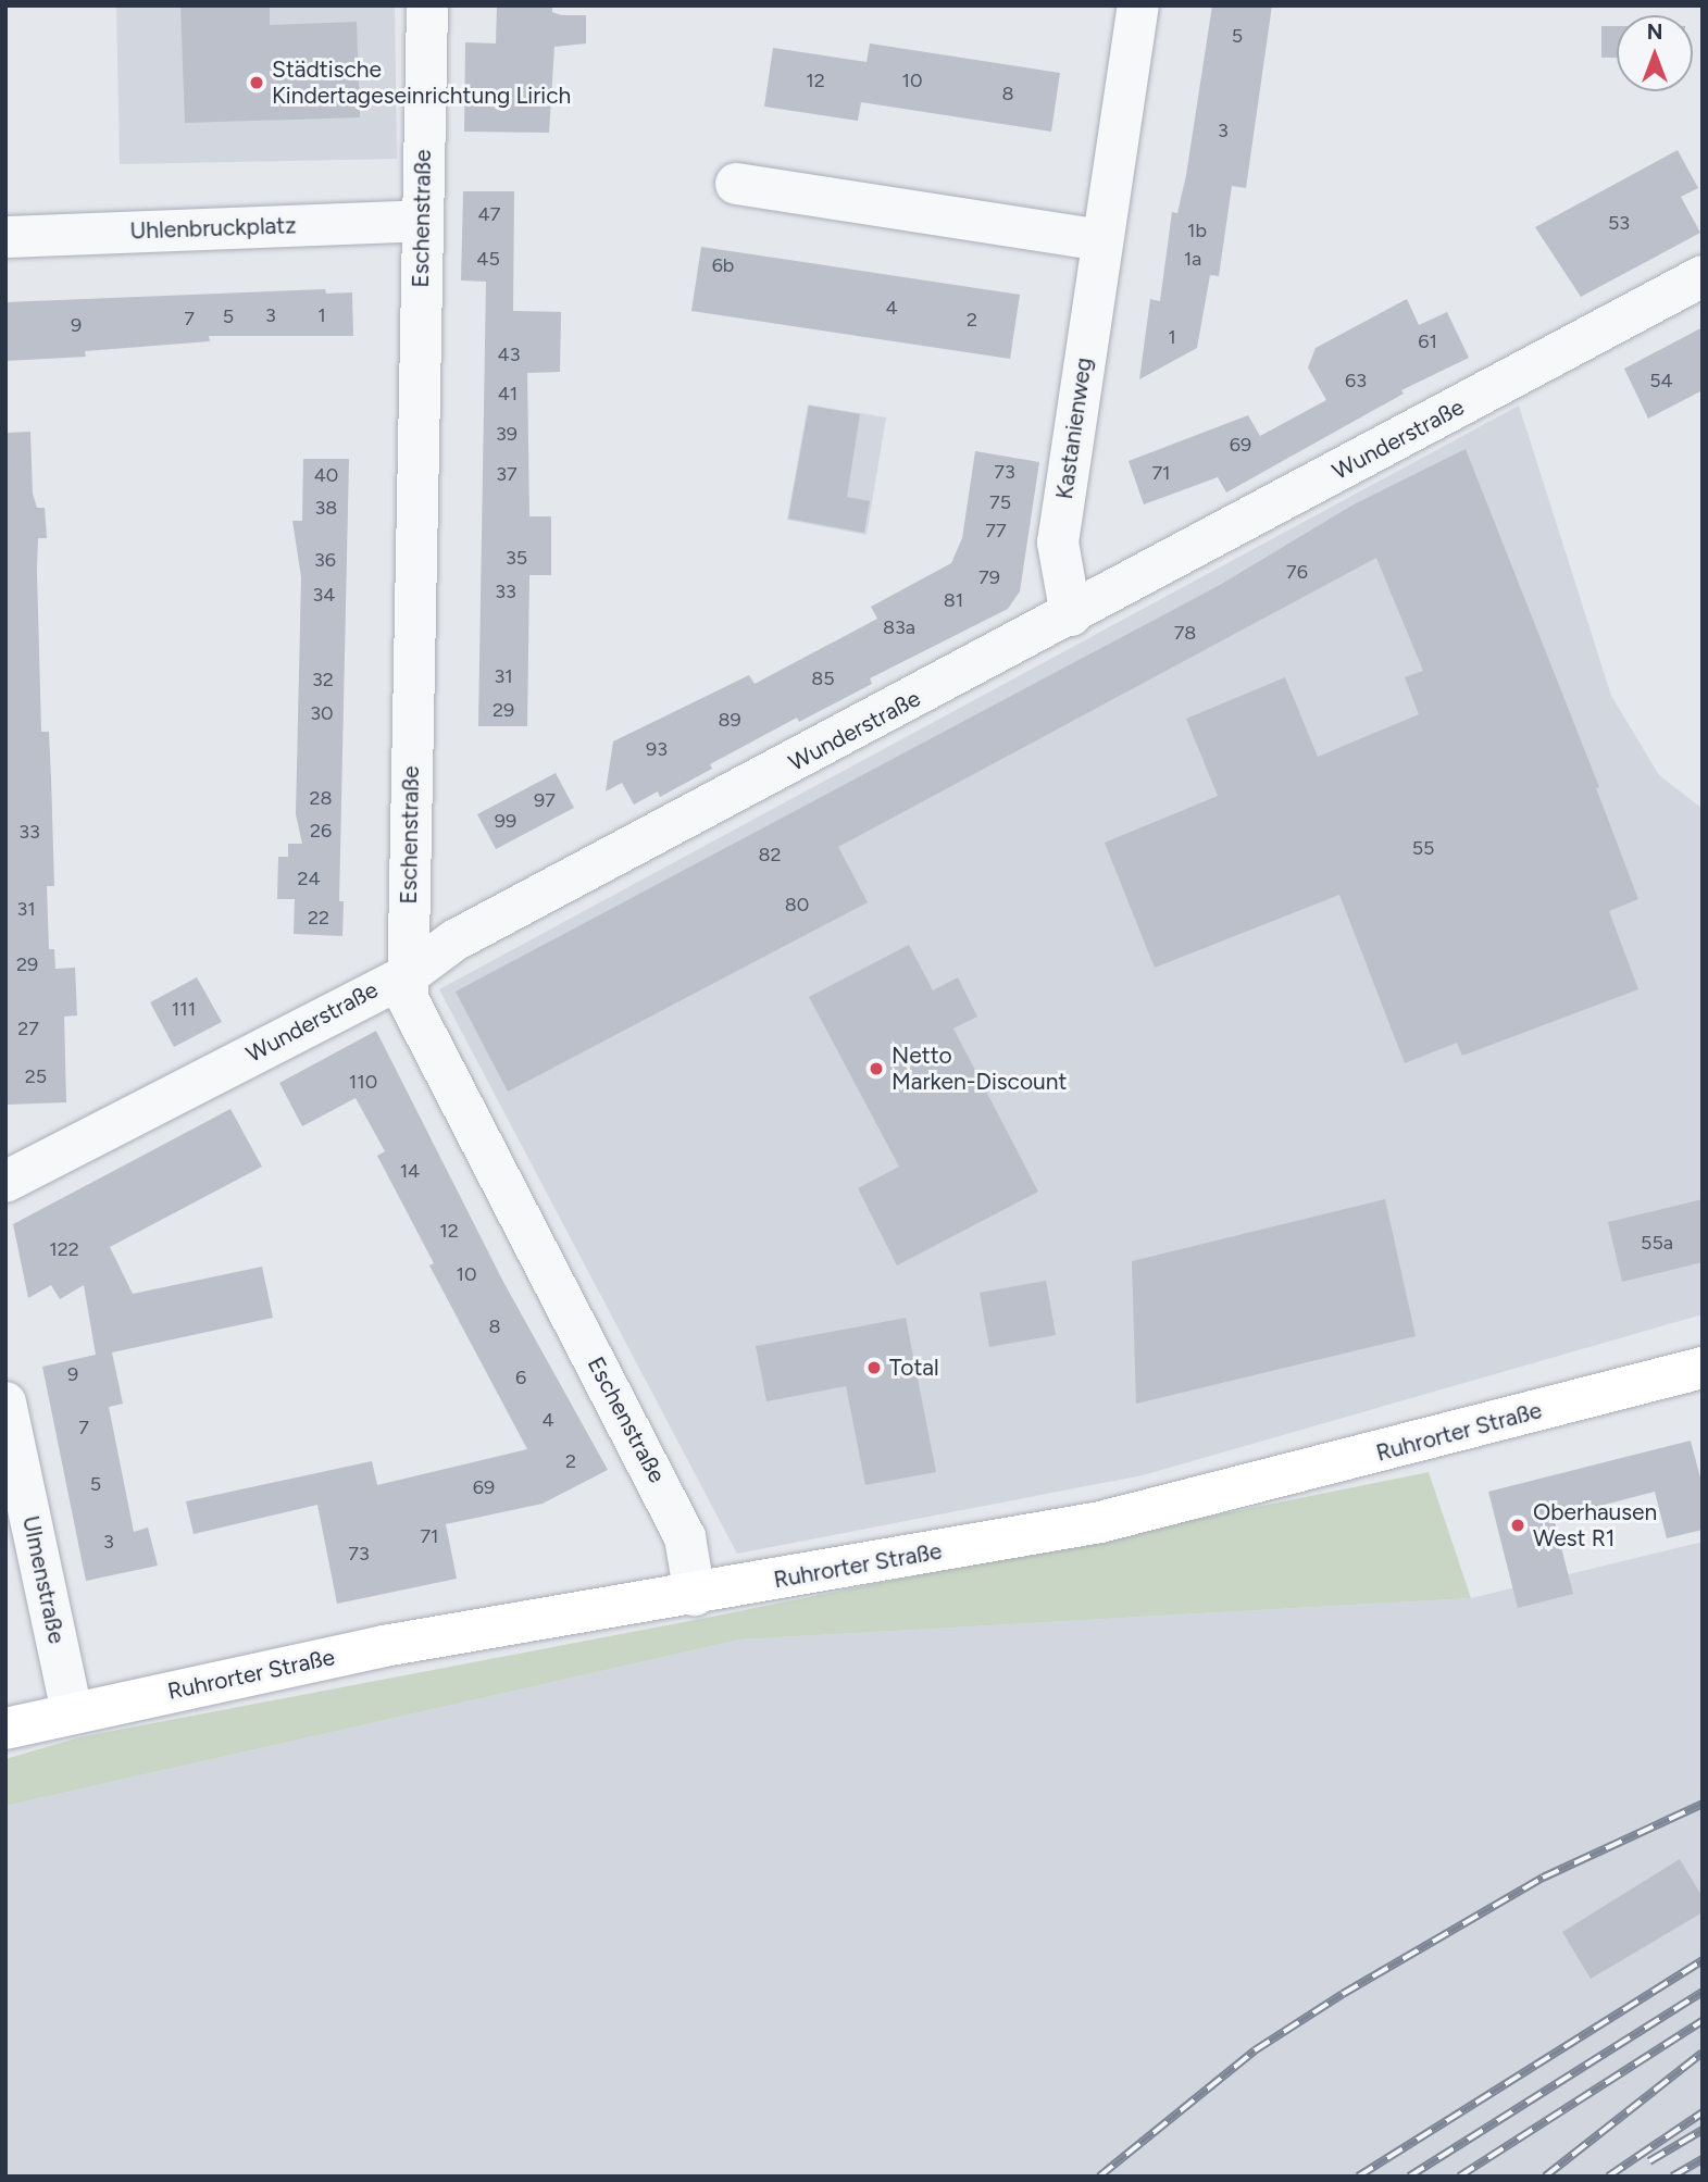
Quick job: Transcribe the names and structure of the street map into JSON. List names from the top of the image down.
{
  "streets": {
    "main road": ["Ruhrorter Straße"],
    "street": [
      "Eschenstraße",
      "Uhlenbruckplatz",
      "Kastanienweg",
      "Wunderstraße",
      "Ulmenstraße"
    ]
  },
  "crossings": [
    ["Eschenstraße", "Uhlenbruckplatz"],
    ["Eschenstraße", "Wunderstraße"],
    ["Eschenstraße", "Ruhrorter Straße"],
    ["Kastanienweg", "Wunderstraße"],
    ["Ruhrorter Straße", "Ulmenstraße"]
  ],
  "places": [
    "Städtische Kindertageseinrichtung Lirich",
    "Netto Marken-Discount",
    "Total",
    "Oberhausen West R1"
  ],
  "house_numbers": [
    "5",
    "12",
    "10",
    "8",
    "3",
    "47",
    "53",
    "1b",
    "45",
    "1a",
    "6b",
    "4",
    "3",
    "1",
    "5",
    "7",
    "2",
    "9",
    "1",
    "61",
    "43",
    "63",
    "54",
    "41",
    "39",
    "69",
    "73",
    "71",
    "37",
    "40",
    "75",
    "38",
    "77",
    "35",
    "36",
    "76",
    "79",
    "33",
    "34",
    "81",
    "83a",
    "78",
    "31",
    "85",
    "32",
    "29",
    "30",
    "89",
    "93",
    "28",
    "97",
    "99",
    "26",
    "33",
    "55",
    "82",
    "24",
    "80",
    "31",
    "22",
    "29",
    "111",
    "27",
    "25",
    "110",
    "14",
    "12",
    "55a",
    "122",
    "10",
    "8",
    "9",
    "6",
    "4",
    "7",
    "2",
    "5",
    "69",
    "71",
    "3",
    "73"
  ],
  "north": "top"
}
